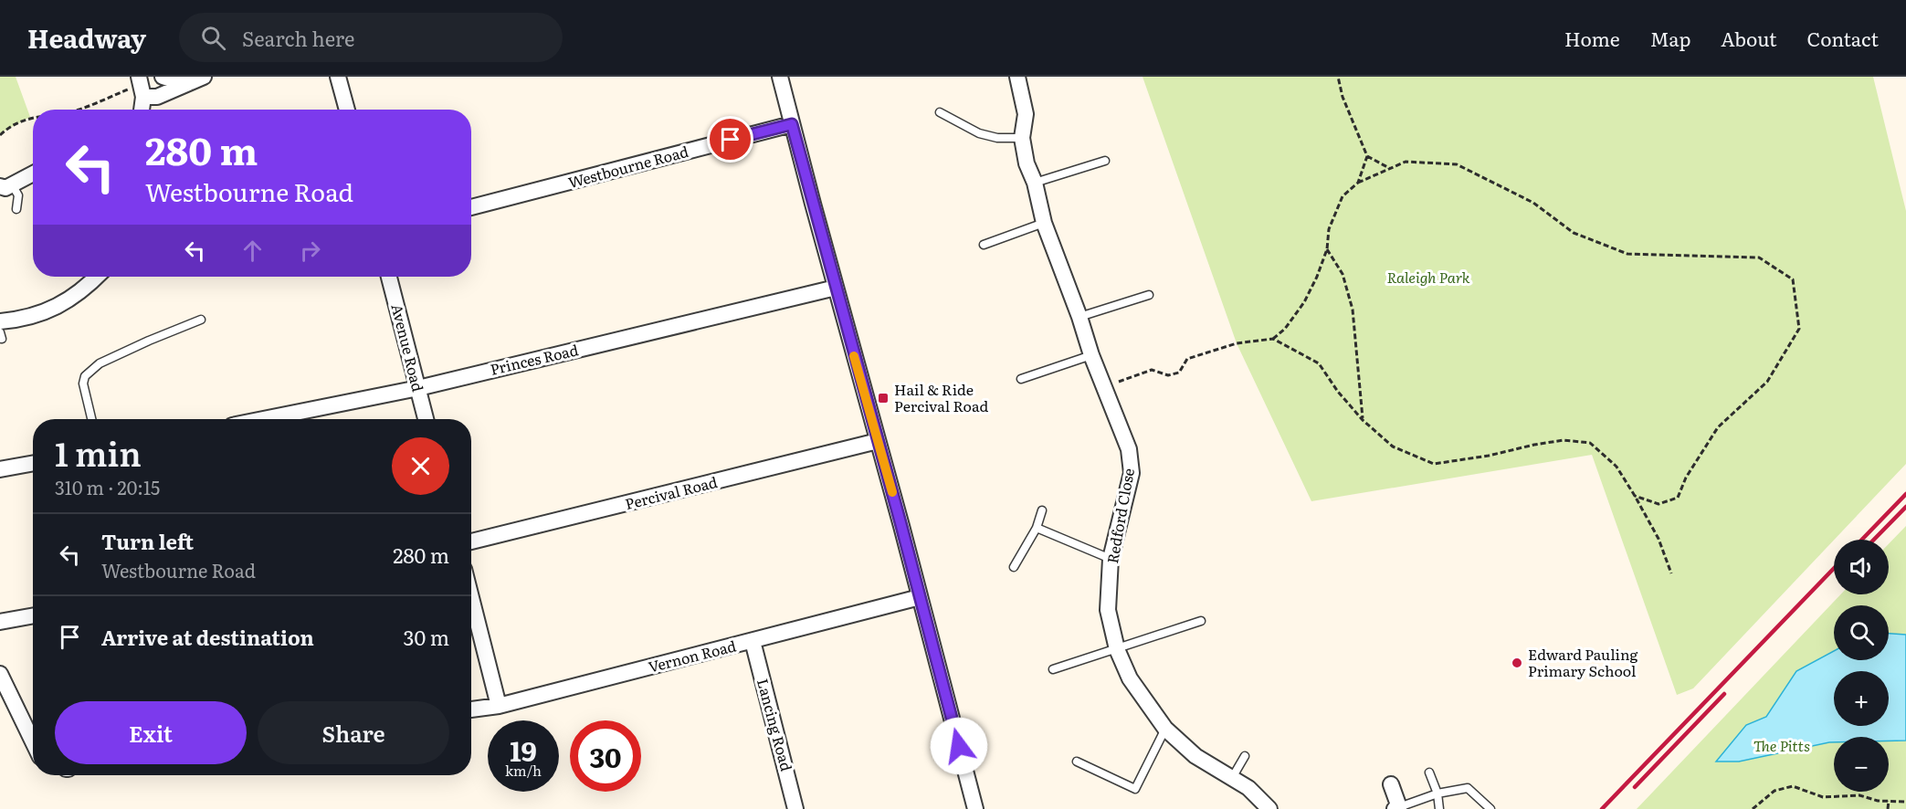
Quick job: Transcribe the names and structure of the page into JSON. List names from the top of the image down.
{
  "streets": {
    "street": [
      "Westbourne Road",
      "Avenue Road",
      "Princes Road",
      "Percival Road",
      "Redford Close",
      "Vernon Road",
      "Lancing Road"
    ]
  },
  "crossings": [
    ["Avenue Road", "Princes Road"],
    ["Vernon Road", "Lancing Road"]
  ],
  "parks": ["Raleigh Park", "The Pitts"],
  "places": {
    "transit": ["Hail & Ride Percival Road"],
    "other": ["Edward Pauling Primary School"]
  },
  "page": {
    "header": "Headway",
    "search": "Search here",
    "nav": [
      "Home",
      "Map",
      "About",
      "Contact"
    ],
    "turn": ["280 m", "Westbourne Road"],
    "heading": ["1 min", "310 m · 20:15"],
    "list": [
      {
        "name": "Turn left",
        "note": "Westbourne Road",
        "value": "280 m"
      },
      {
        "name": "Arrive at destination",
        "value": "30 m"
      }
    ],
    "map_buttons": ["+", "−"],
    "buttons": ["Exit", "Share"],
    "speed": "19 km/h",
    "limit": "30"
  }
}
